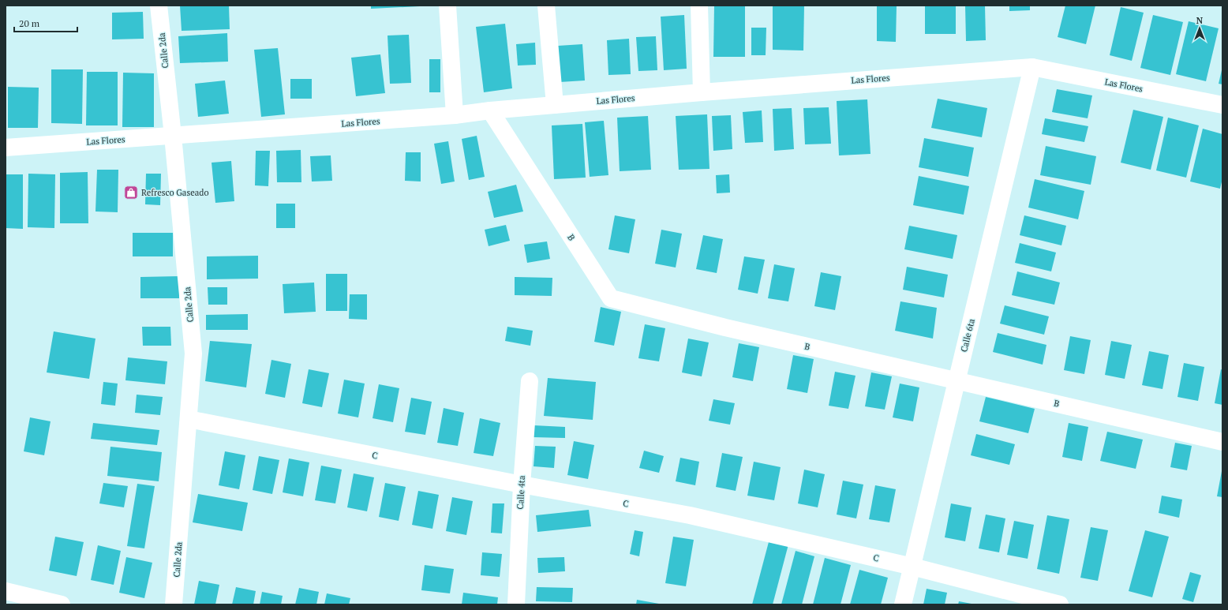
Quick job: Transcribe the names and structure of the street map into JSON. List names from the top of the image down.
{
  "streets": {
    "street": [
      "Calle 2da",
      "Las Flores",
      "B",
      "Calle 6ta",
      "C",
      "Calle 4ta"
    ]
  },
  "crossings": [
    ["Calle 2da", "Las Flores"],
    ["Calle 2da", "C"],
    ["Las Flores", "B"],
    ["Las Flores", "Calle 6ta"],
    ["B", "Calle 6ta"],
    ["Calle 6ta", "C"],
    ["C", "Calle 4ta"]
  ],
  "places": {
    "shop": ["Refresco Gaseado"]
  },
  "scale_bar": "20 m",
  "north": "top"
}
